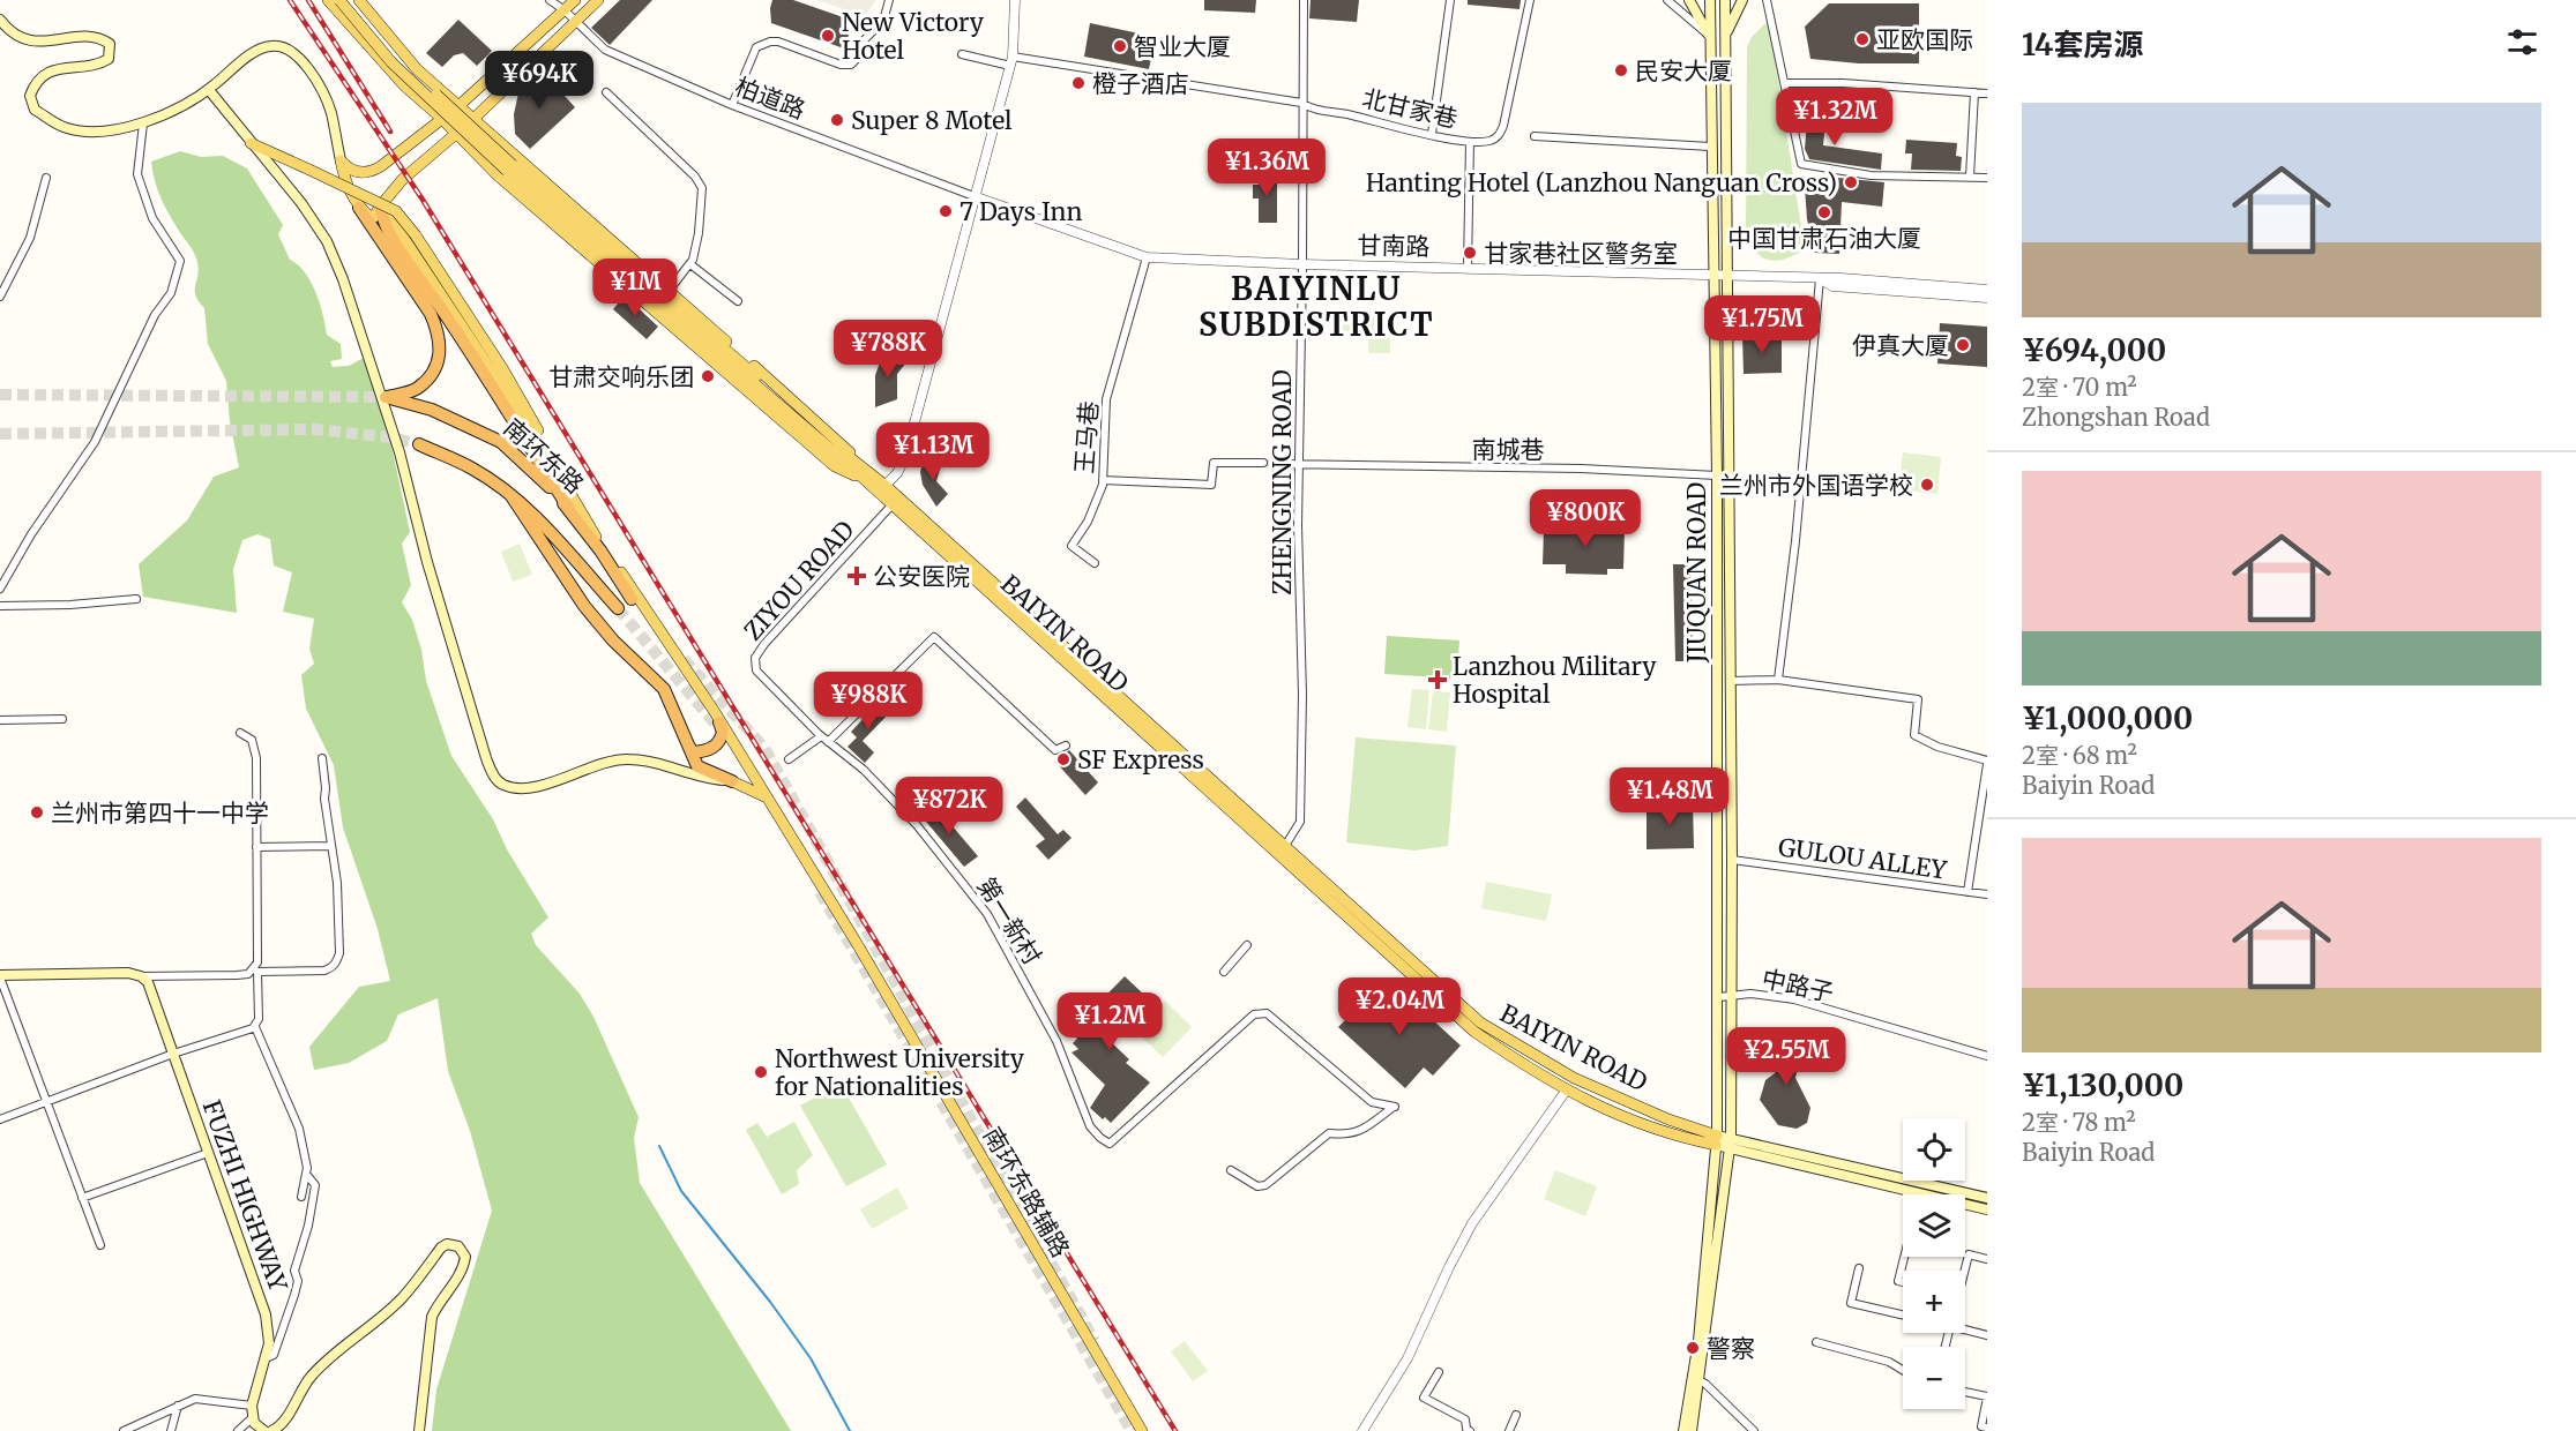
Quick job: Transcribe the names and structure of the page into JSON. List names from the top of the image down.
{
  "streets": {
    "highway": ["南环东路"],
    "main road": [
      "JIUQUAN ROAD",
      "BAIYIN ROAD",
      "南环东路辅路",
      "FUZHI HIGHWAY"
    ],
    "street": [
      "柏道路",
      "北甘家巷",
      "甘南路",
      "王马巷",
      "南城巷",
      "ZHENGNING ROAD",
      "ZIYOU ROAD",
      "GULOU ALLEY",
      "第一新村",
      "中路子"
    ]
  },
  "crossings": [
    ["柏道路", "甘南路"],
    ["北甘家巷", "甘南路"],
    ["北甘家巷", "ZHENGNING ROAD"],
    ["甘南路", "王马巷"],
    ["甘南路", "ZHENGNING ROAD"],
    ["甘南路", "JIUQUAN ROAD"],
    ["南城巷", "ZHENGNING ROAD"],
    ["南城巷", "JIUQUAN ROAD"],
    ["ZHENGNING ROAD", "BAIYIN ROAD"],
    ["JIUQUAN ROAD", "BAIYIN ROAD"],
    ["JIUQUAN ROAD", "GULOU ALLEY"],
    ["JIUQUAN ROAD", "中路子"],
    ["ZIYOU ROAD", "BAIYIN ROAD"],
    ["ZIYOU ROAD", "第一新村"]
  ],
  "districts": ["BAIYINLU SUBDISTRICT"],
  "places": {
    "other": [
      "New Victory Hotel",
      "亚欧国际",
      "智业大厦",
      "民安大厦",
      "橙子酒店",
      "Super 8 Motel",
      "Hanting Hotel (Lanzhou Nanguan Cross)",
      "7 Days Inn",
      "中国甘肃石油大厦",
      "甘家巷社区警务室",
      "伊真大厦",
      "甘肃交响乐团",
      "兰州市外国语学校",
      "SF Express",
      "兰州市第四十一中学",
      "Northwest University for Nationalities",
      "警察"
    ],
    "health": ["公安医院", "Lanzhou Military Hospital"]
  },
  "page": {
    "heading": "14套房源",
    "price": [
      "¥694K",
      "¥1.32M",
      "¥1.36M",
      "¥1M",
      "¥1.75M",
      "¥788K",
      "¥1.13M",
      "¥800K",
      "¥988K",
      "¥1.48M",
      "¥872K",
      "¥2.04M",
      "¥1.2M",
      "¥2.55M"
    ],
    "list": [
      {
        "name": "¥694,000",
        "note": "2室 · 70 m² · Zhongshan Road"
      },
      {
        "name": "¥1,000,000",
        "note": "2室 · 68 m² · Baiyin Road"
      },
      {
        "name": "¥1,130,000",
        "note": "2室 · 78 m² · Baiyin Road"
      }
    ],
    "map_buttons": ["+", "−"]
  }
}
